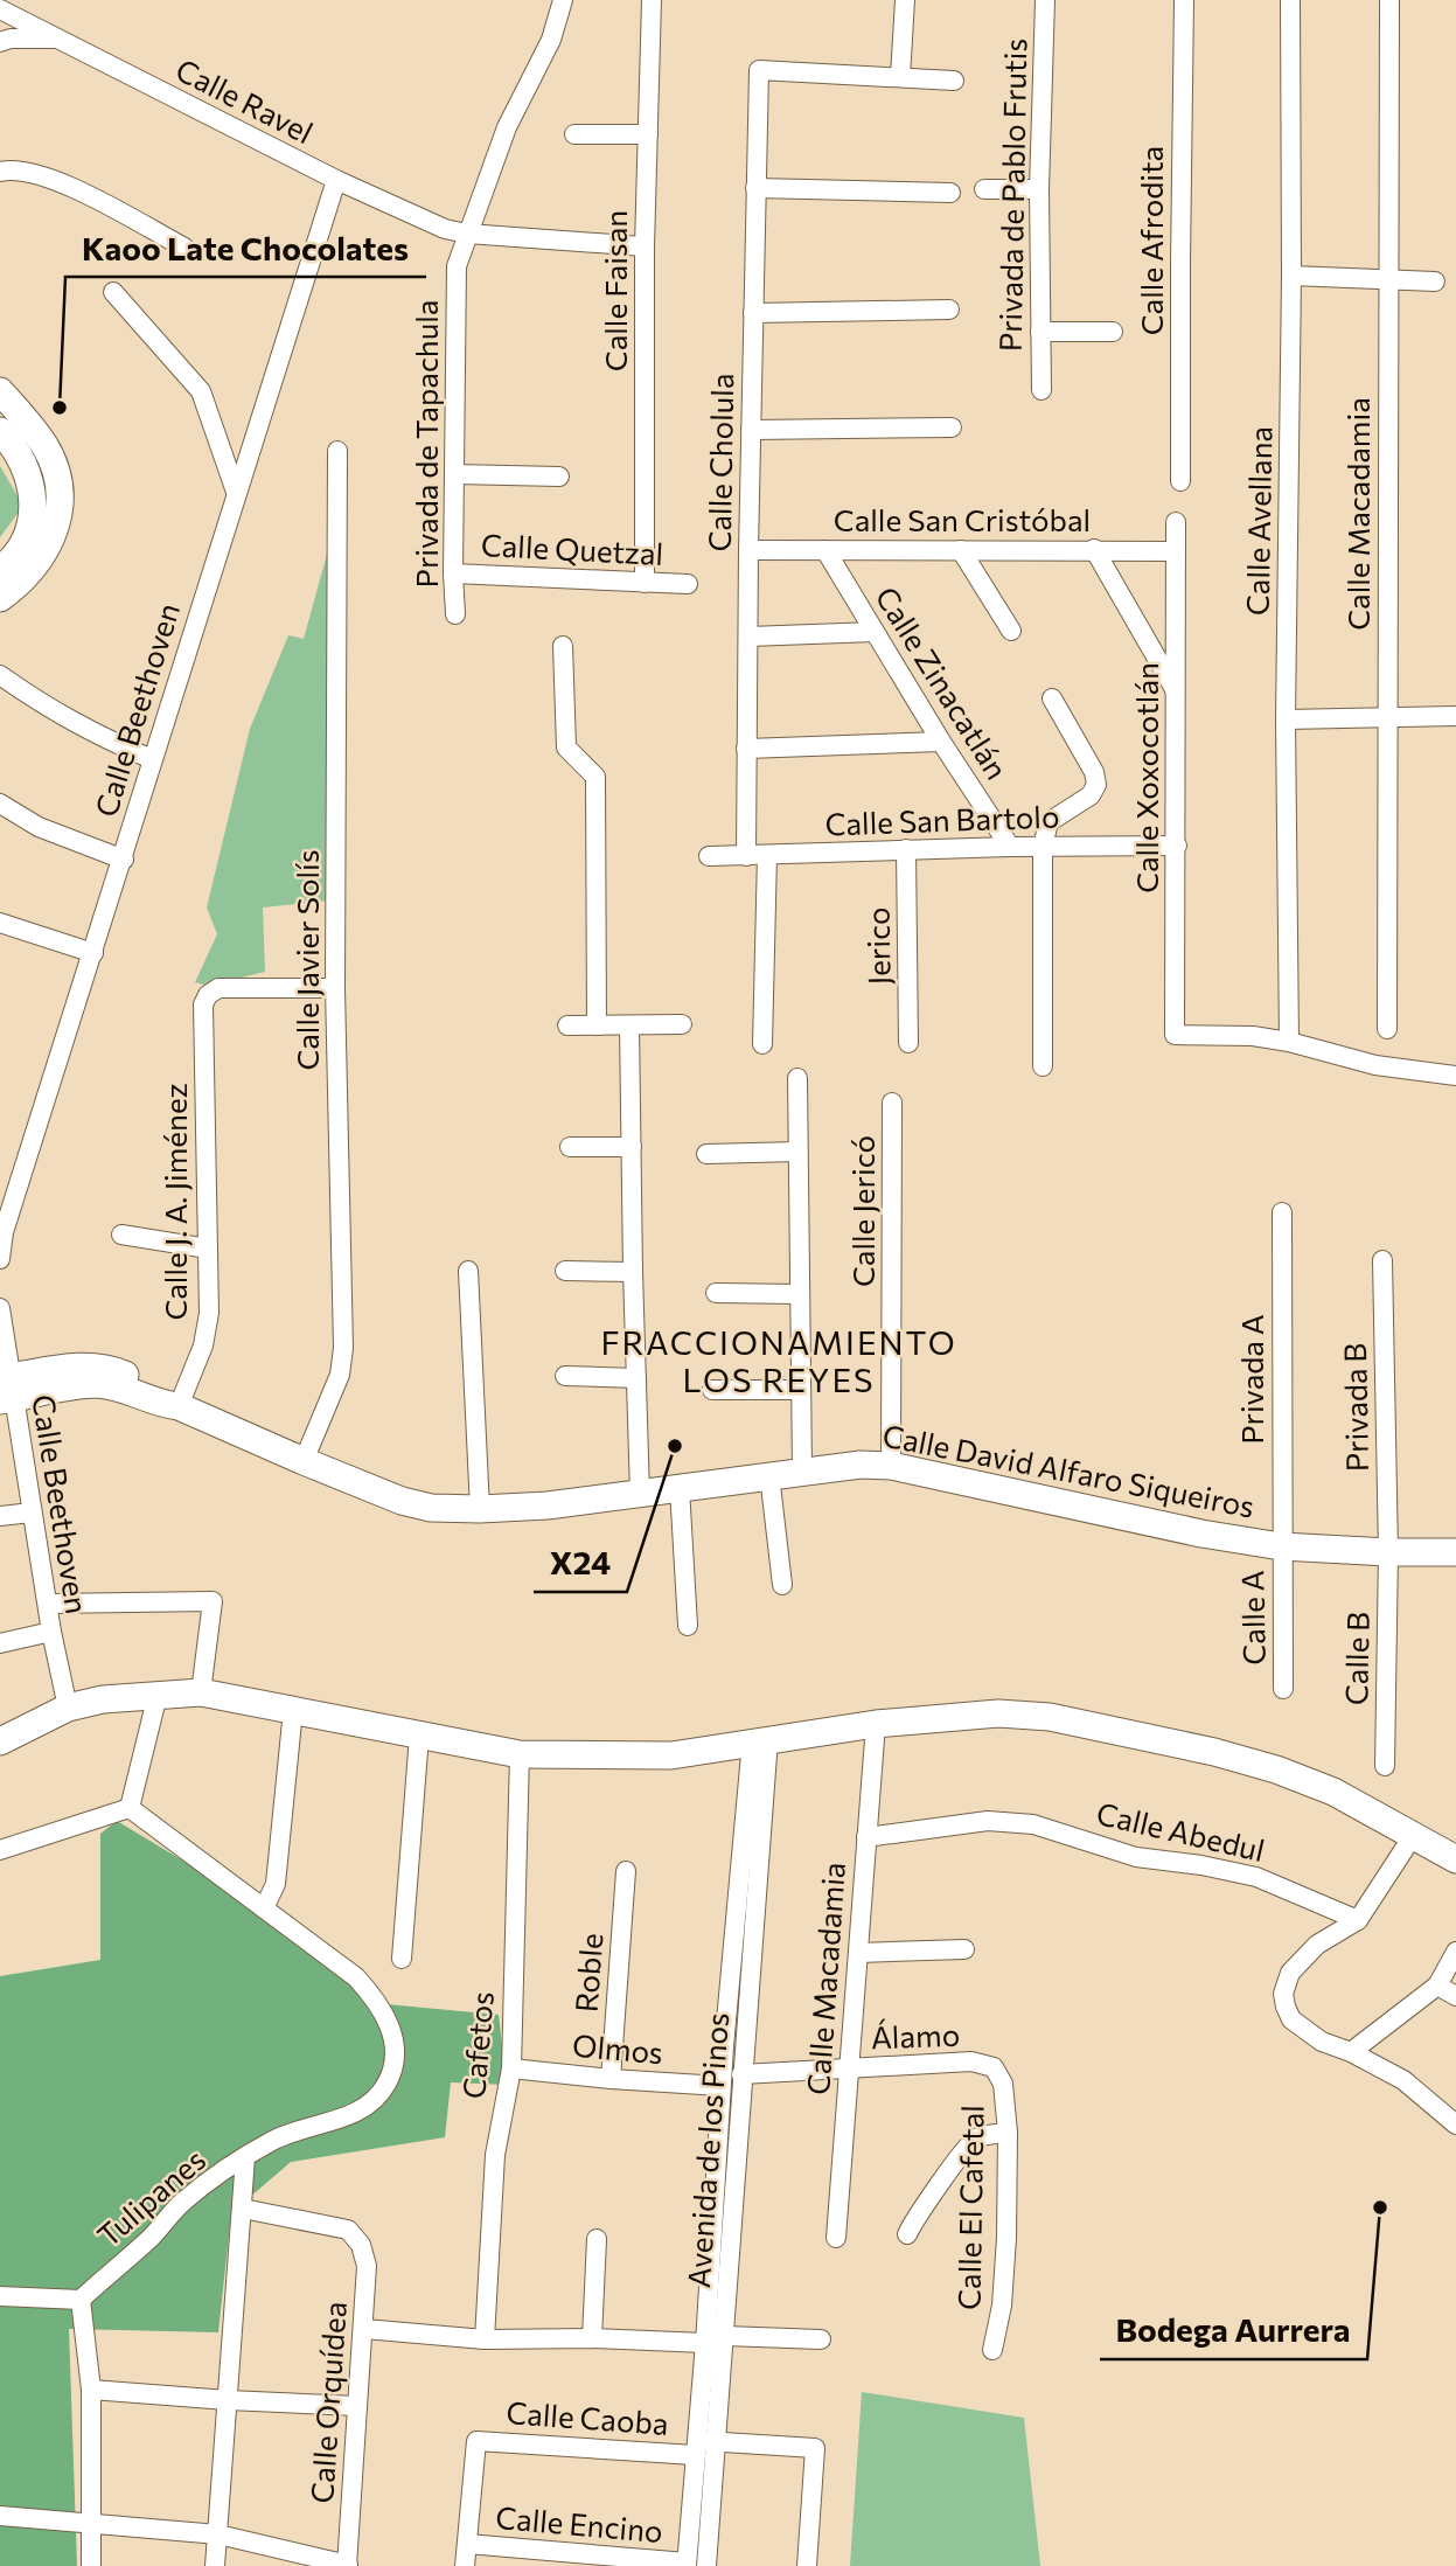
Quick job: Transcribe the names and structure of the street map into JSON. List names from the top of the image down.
{
  "streets": {
    "main road": ["Calle David Alfaro Siqueiros"],
    "street": [
      "Calle Ravel",
      "Privada de Pablo Frutis",
      "Calle Afrodita",
      "Calle Faisan",
      "Privada de Tapachula",
      "Calle Cholula",
      "Calle Macadamia",
      "Calle San Cristóbal",
      "Calle Avellana",
      "Calle Quetzal",
      "Calle Zinacatlán",
      "Calle Beethoven",
      "Calle Xoxocotlán",
      "Calle San Bartolo",
      "Jerico",
      "Calle Javier Solís",
      "Calle J. A. Jiménez",
      "Calle Jericó",
      "Privada A",
      "Privada B",
      "Calle A",
      "Calle B",
      "Calle Abedul",
      "Roble",
      "Álamo",
      "Cafetos",
      "Olmos",
      "Avenida de los Pinos",
      "Tulipanes",
      "Calle El Cafetal",
      "Calle Orquídea",
      "Calle Caoba",
      "Calle Encino"
    ]
  },
  "crossings": [
    ["Calle Ravel", "Calle Faisan"],
    ["Calle Ravel", "Privada de Tapachula"],
    ["Calle Ravel", "Calle Beethoven"],
    ["Calle Faisan", "Calle Quetzal"],
    ["Privada de Tapachula", "Calle Quetzal"],
    ["Calle Cholula", "Calle San Cristóbal"],
    ["Calle Cholula", "Calle San Bartolo"],
    ["Calle Macadamia", "Calle Abedul"],
    ["Calle Macadamia", "Álamo"],
    ["Calle San Cristóbal", "Calle Zinacatlán"],
    ["Calle San Cristóbal", "Calle Xoxocotlán"],
    ["Calle Avellana", "Calle Xoxocotlán"],
    ["Calle Zinacatlán", "Calle San Bartolo"],
    ["Calle Beethoven", "Calle David Alfaro Siqueiros"],
    ["Calle Xoxocotlán", "Calle San Bartolo"],
    ["Calle San Bartolo", "Jerico"],
    ["Calle Javier Solís", "Calle J. A. Jiménez"],
    ["Calle Javier Solís", "Calle David Alfaro Siqueiros"],
    ["Calle J. A. Jiménez", "Calle David Alfaro Siqueiros"],
    ["Calle Jericó", "Calle David Alfaro Siqueiros"],
    ["Privada A", "Calle David Alfaro Siqueiros"],
    ["Privada A", "Calle A"],
    ["Privada B", "Calle David Alfaro Siqueiros"],
    ["Privada B", "Calle B"],
    ["Calle David Alfaro Siqueiros", "Calle A"],
    ["Calle David Alfaro Siqueiros", "Calle B"],
    ["Roble", "Olmos"],
    ["Álamo", "Avenida de los Pinos"],
    ["Álamo", "Calle El Cafetal"],
    ["Cafetos", "Olmos"],
    ["Olmos", "Avenida de los Pinos"],
    ["Avenida de los Pinos", "Calle Caoba"],
    ["Avenida de los Pinos", "Calle Encino"],
    ["Calle Caoba", "Calle Encino"]
  ],
  "districts": ["FRACCIONAMIENTO LOS REYES"],
  "places": ["Kaoo Late Chocolates", "X24", "Bodega Aurrera"]
}
